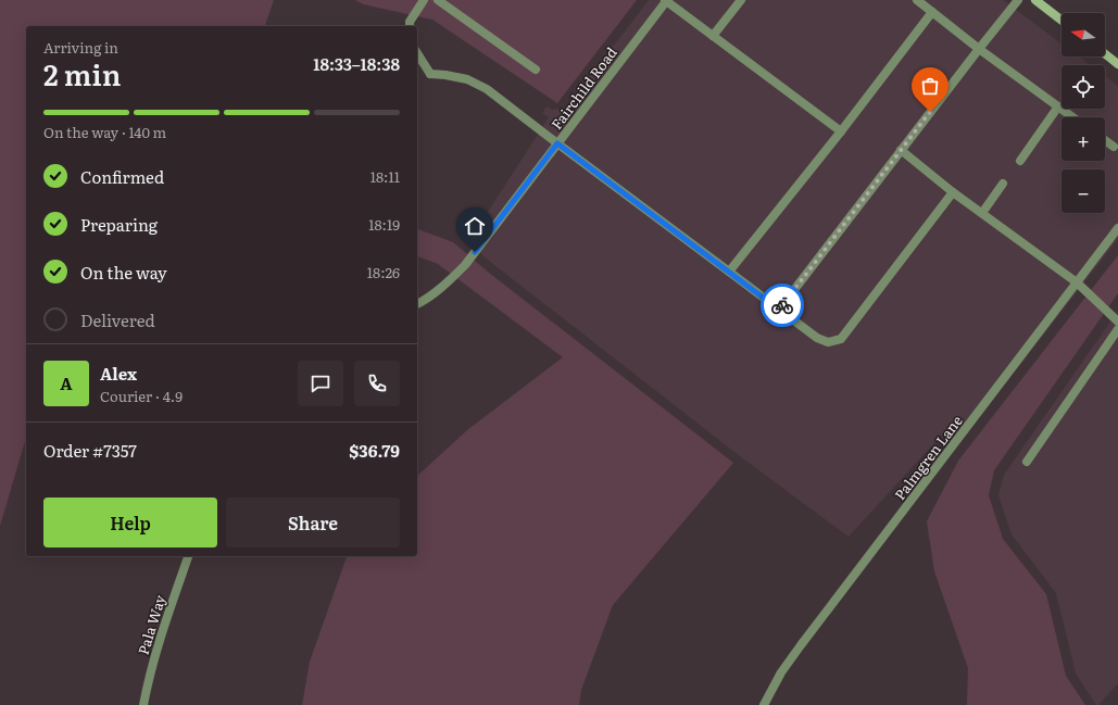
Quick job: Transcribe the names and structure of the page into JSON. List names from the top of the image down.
{
  "streets": {
    "street": ["Fairchild Road", "Palmgren Lane", "Pala Way"]
  },
  "north": "left",
  "page": {
    "map_buttons": ["+", "−"],
    "heading": ["2 min", "Arriving in", "18:33–18:38"],
    "panel": [
      "Alex",
      "Courier · 4.9",
      "Order #7357",
      "$36.79"
    ],
    "bar": "On the way · 140 m",
    "list": [
      ["Confirmed", "18:11"],
      ["Preparing", "18:19"],
      ["On the way", "18:26"],
      "Delivered"
    ],
    "round": "A",
    "buttons": ["Help", "Share"]
  }
}
